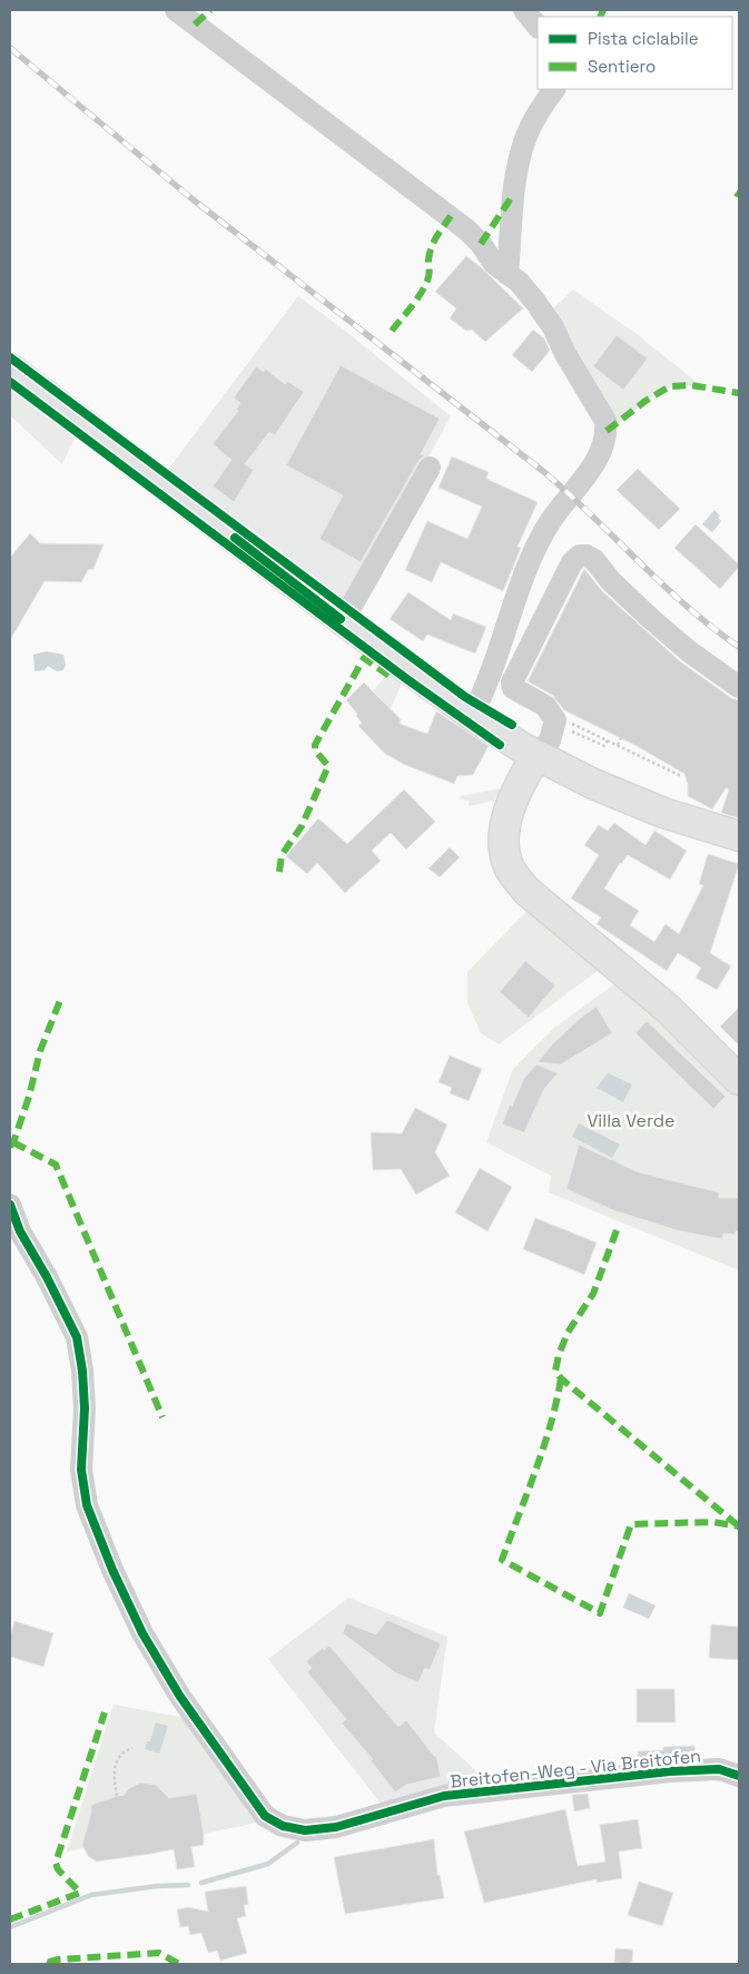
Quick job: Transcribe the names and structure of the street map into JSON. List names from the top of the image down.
{
  "streets": {
    "street": ["Breitofen-Weg - Via Breitofen"]
  },
  "parks": ["Villa Verde"],
  "legend": ["Pista ciclabile", "Sentiero"]
}
